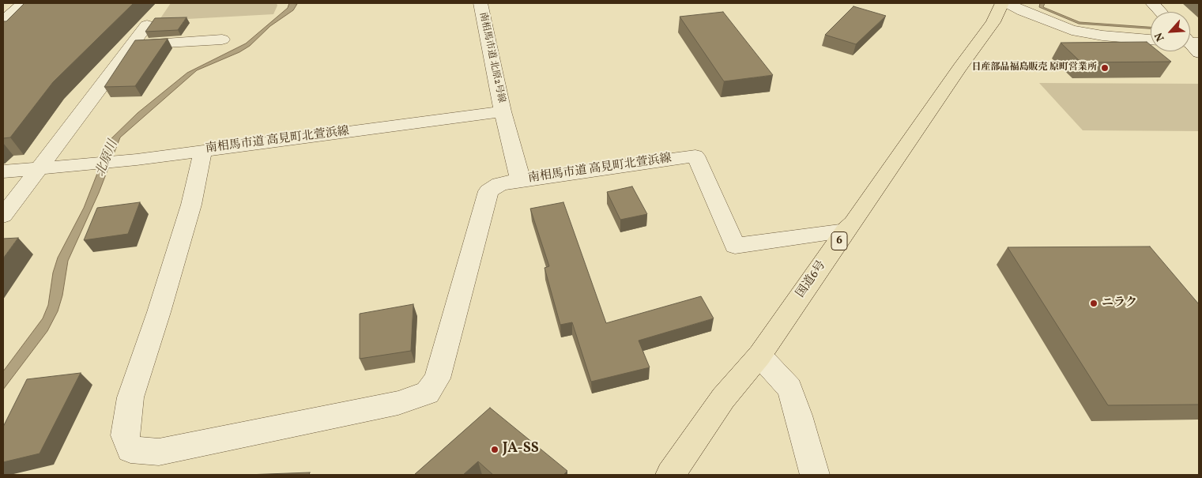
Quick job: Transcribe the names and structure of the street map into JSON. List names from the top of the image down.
{
  "streets": {
    "highway": ["6", "国道6号"],
    "street": ["南相馬市道 北原2号線", "南相馬市道 高見町北萱浜線"]
  },
  "crossings": [
    ["南相馬市道 北原2号線", "南相馬市道 高見町北萱浜線"],
    ["南相馬市道 高見町北萱浜線", "国道6号"]
  ],
  "water": ["北原川"],
  "places": ["日産部品福島販売 原町営業所", "ニラク", "JA-SS"],
  "north": "bottom left"
}
